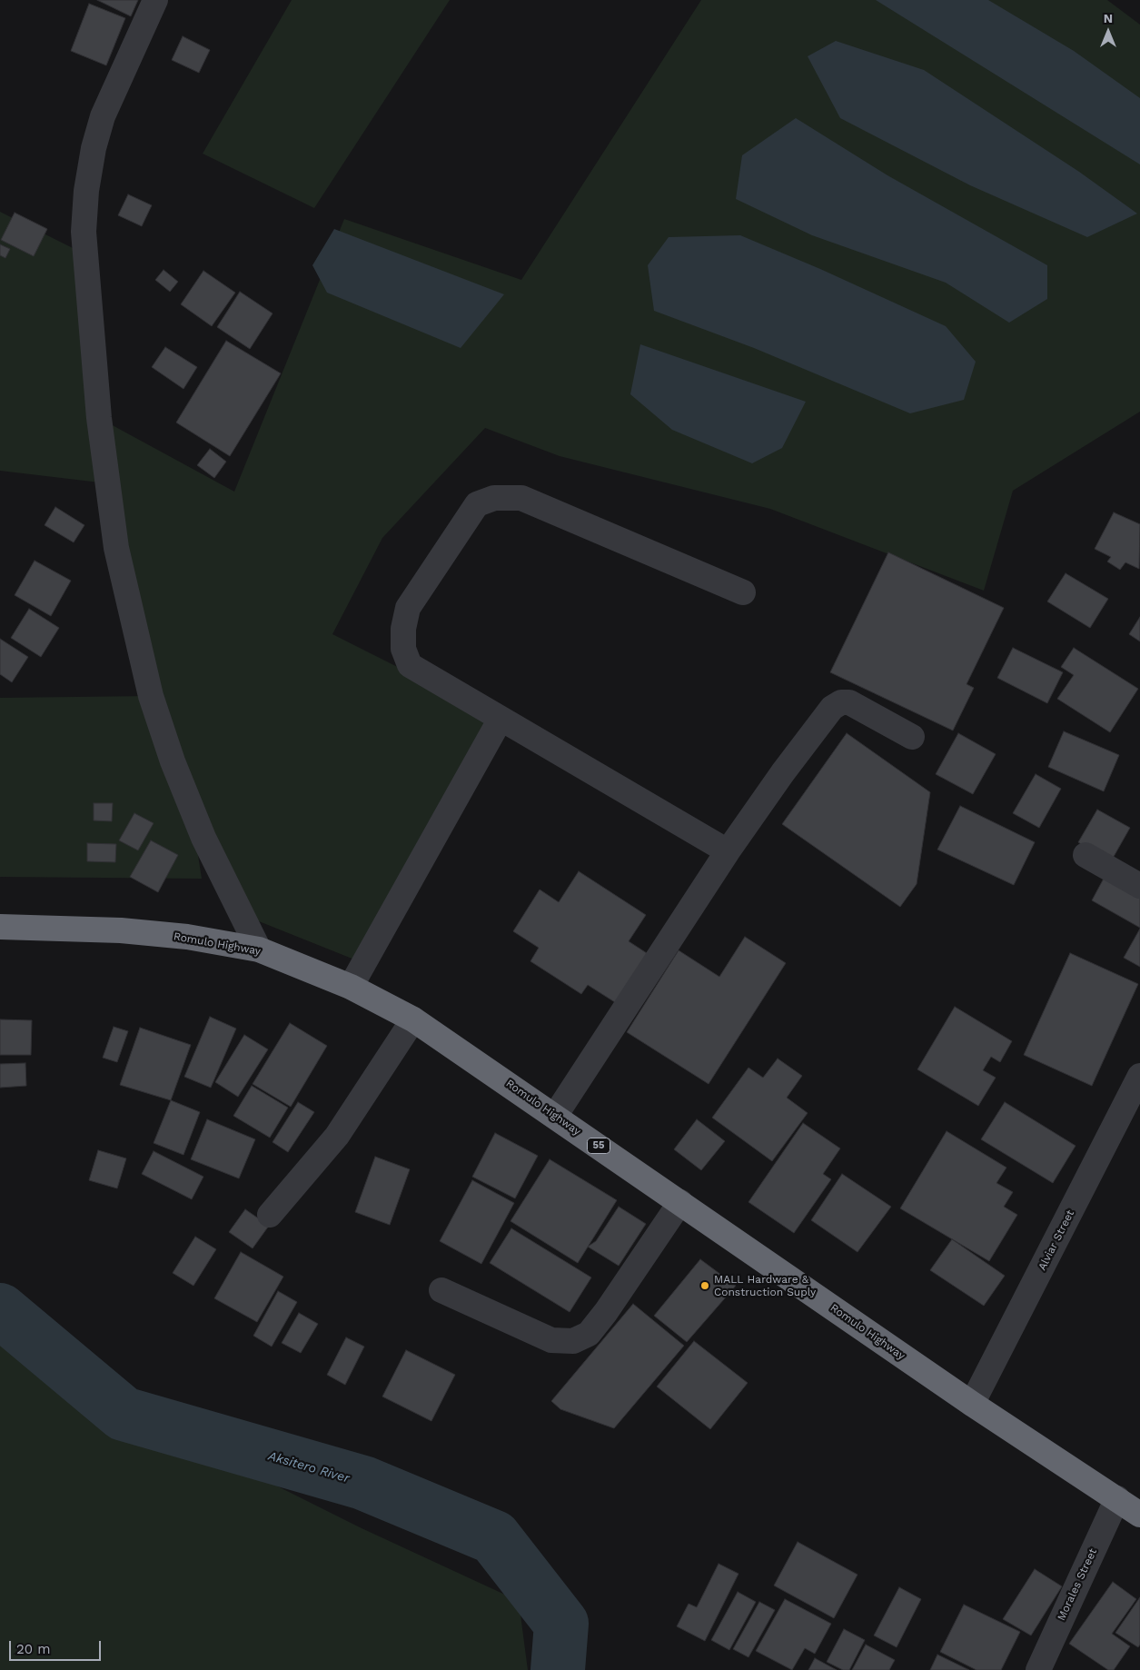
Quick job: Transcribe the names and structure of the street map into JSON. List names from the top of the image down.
{
  "streets": {
    "highway": ["Romulo Highway", "55"],
    "street": ["Alviar Street", "Morales Street"]
  },
  "crossings": [
    ["Romulo Highway", "Alviar Street"],
    ["Romulo Highway", "Morales Street"]
  ],
  "water": ["Aksitero River"],
  "places": ["MALL Hardware & Construction Suply"],
  "scale_bar": "20 m",
  "north": "top"
}
